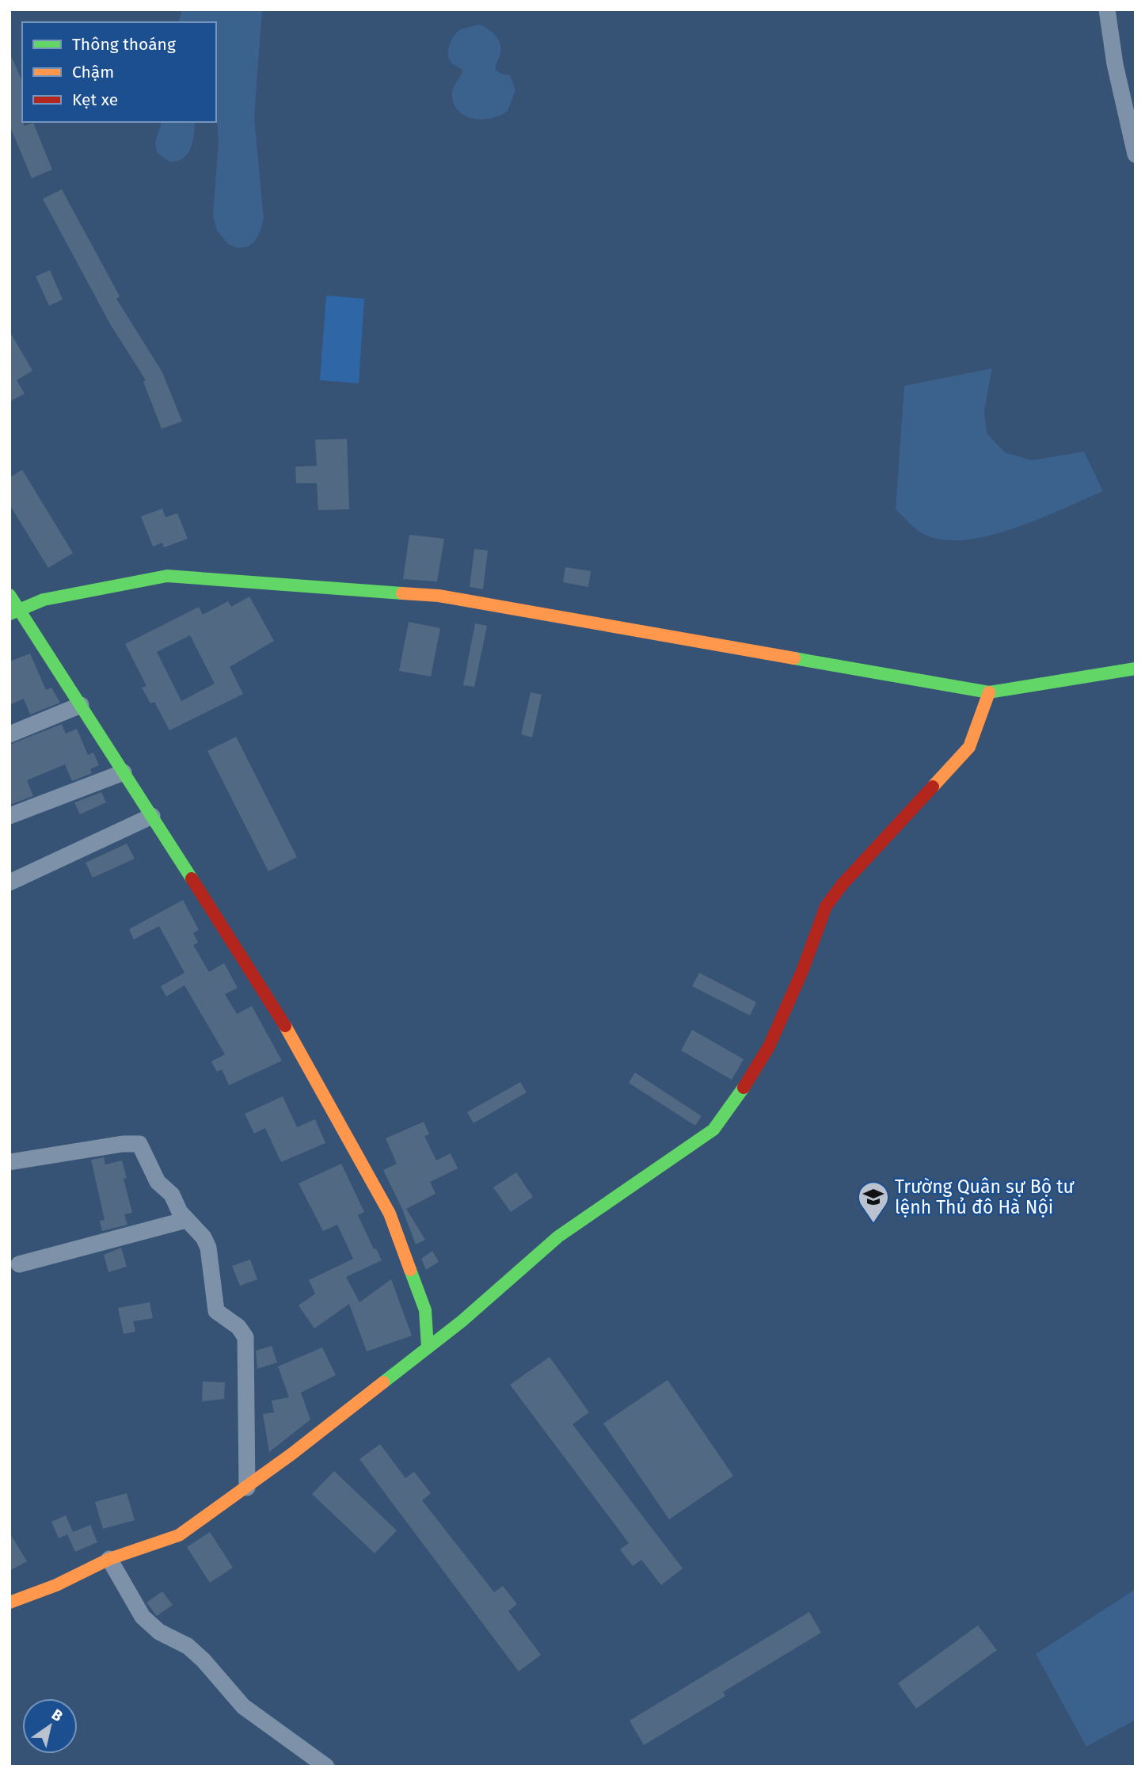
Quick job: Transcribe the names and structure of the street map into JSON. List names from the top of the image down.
{
  "places": {
    "school or university": ["Trường Quân sự Bộ tư lệnh Thủ đô Hà Nội"]
  },
  "legend": ["Thông thoáng", "Chậm", "Kẹt xe"],
  "north": "top right"
}
